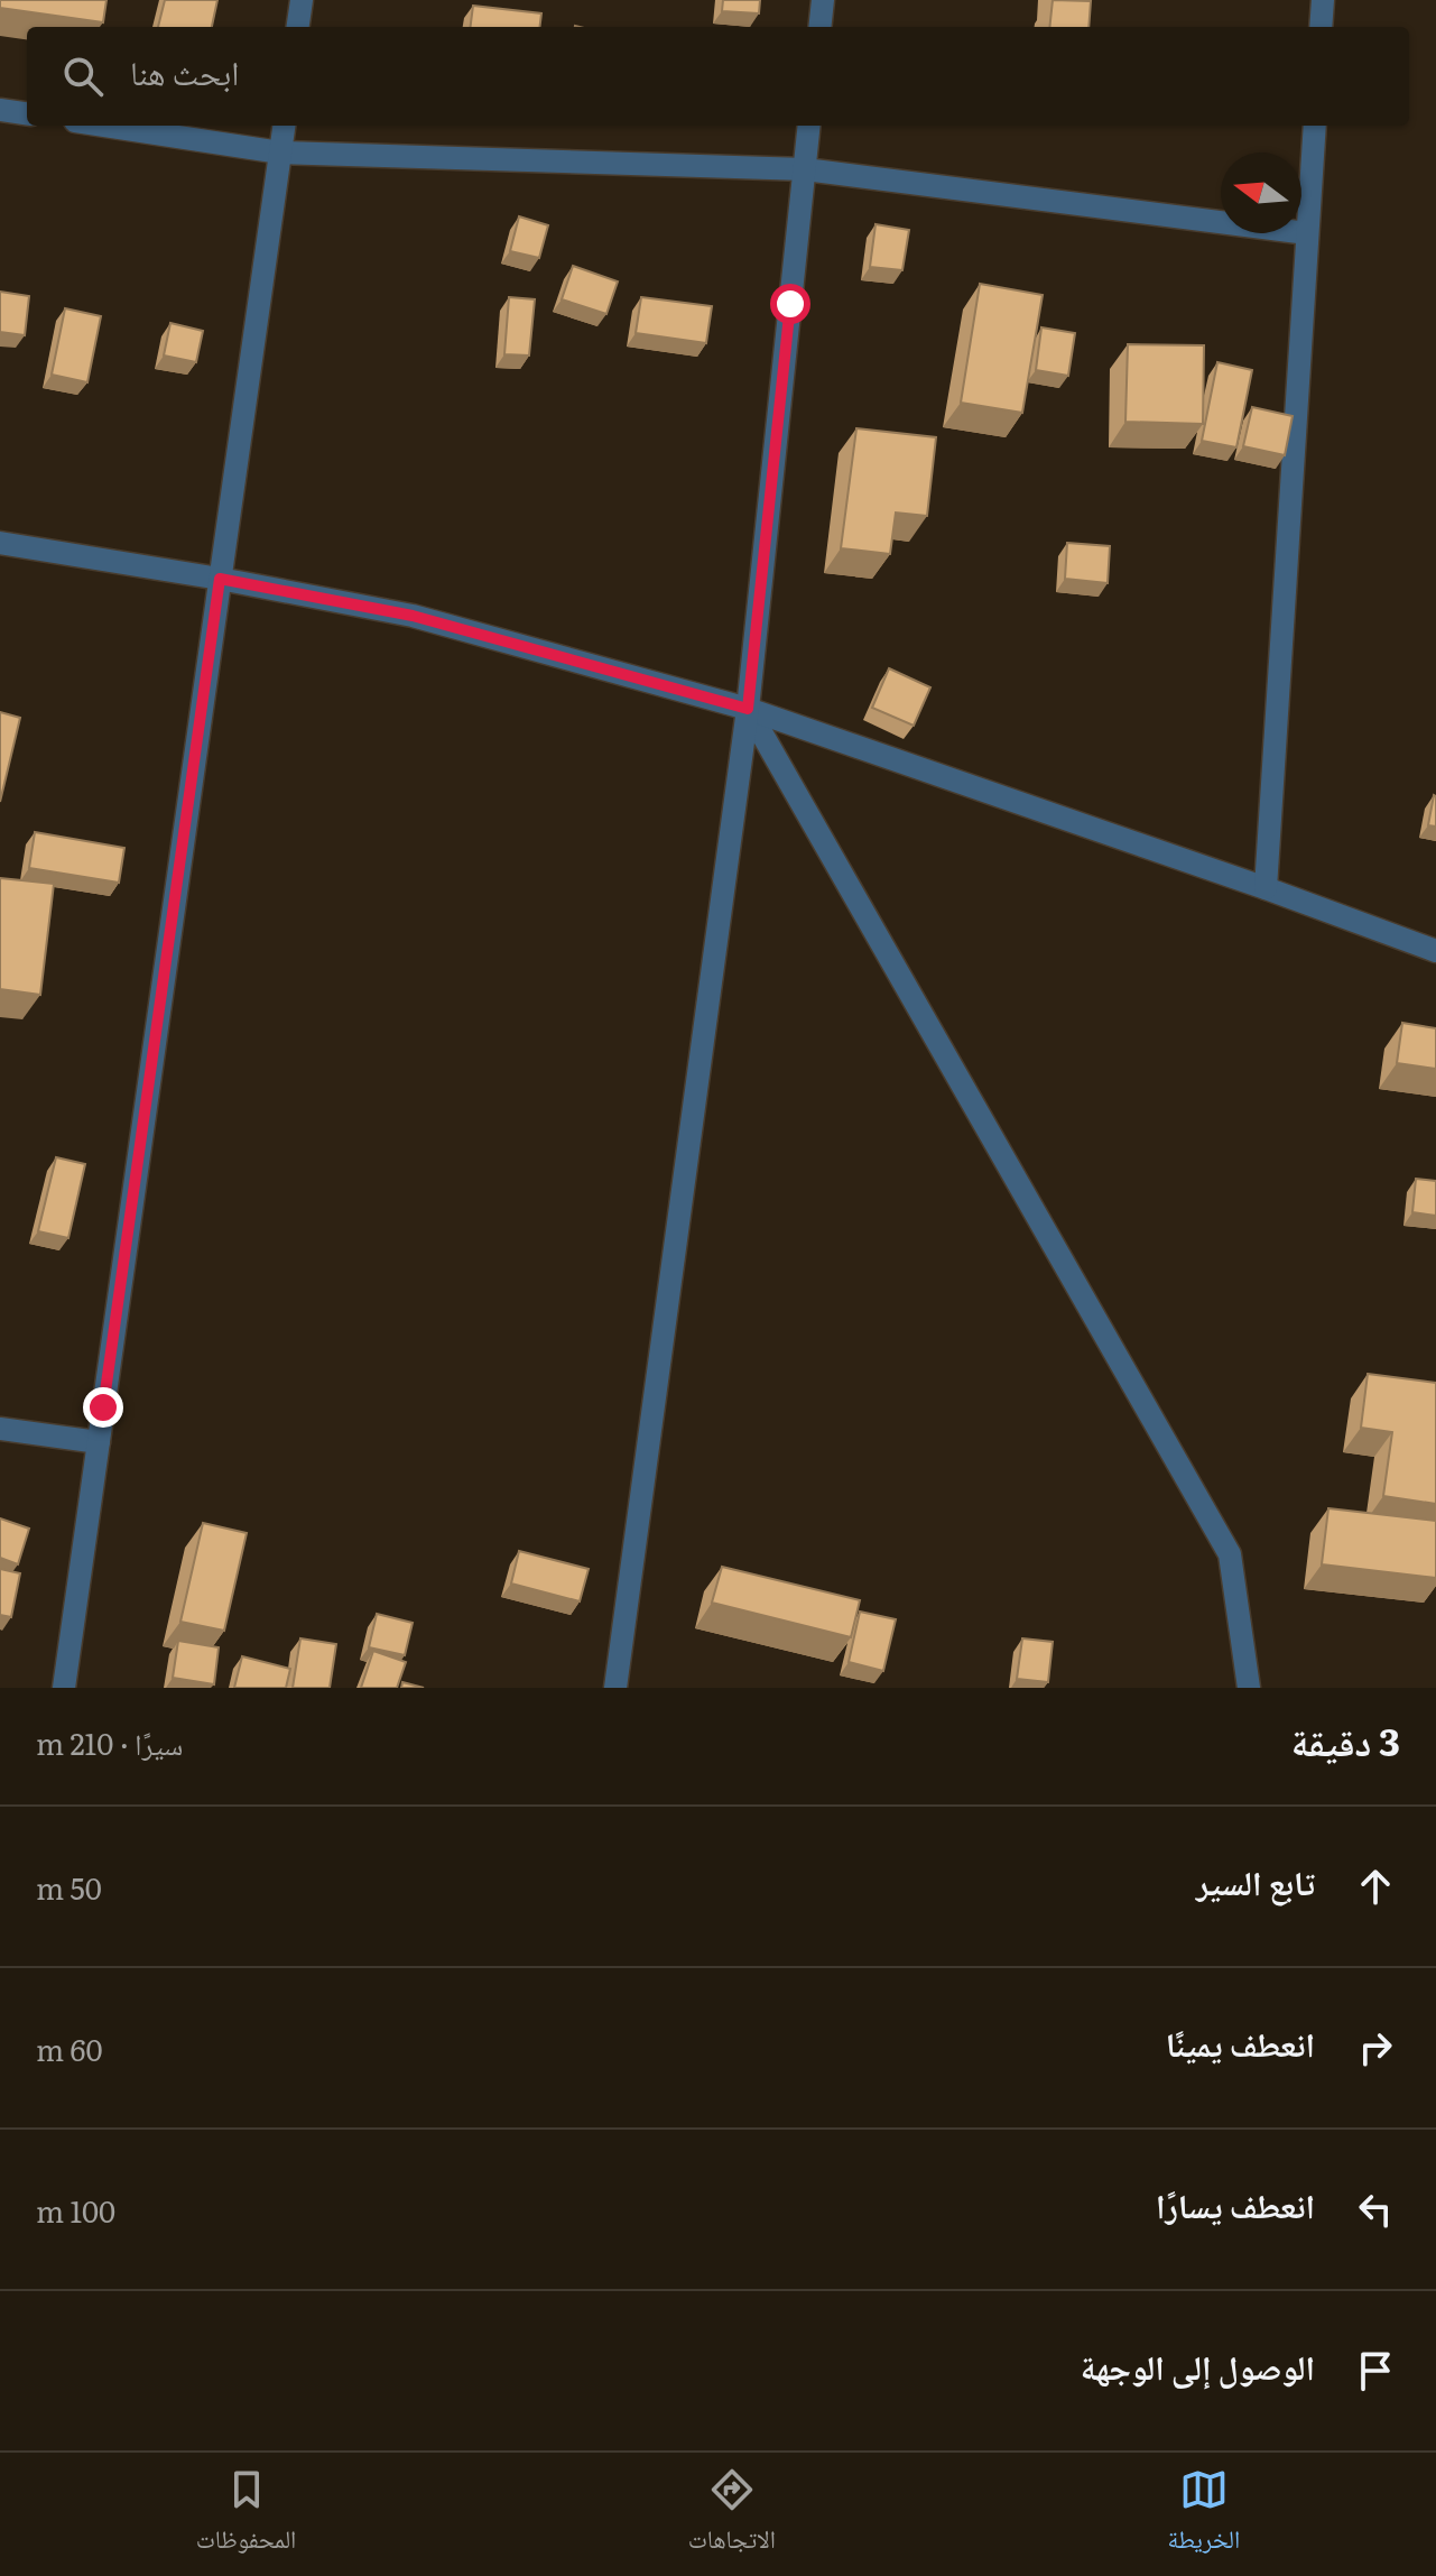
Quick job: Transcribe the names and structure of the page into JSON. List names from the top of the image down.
{
  "north": "left",
  "page": {
    "search": "ابحث هنا",
    "heading": ["3 دقيقة", "سيرًا · 210 m"],
    "list": [
      ["تابع السير", "50 m"],
      ["انعطف يمينًا", "60 m"],
      ["انعطف يسارًا", "100 m"],
      "الوصول إلى الوجهة"
    ],
    "nav": ["الخريطة", "الاتجاهات", "المحفوظات"]
  }
}
